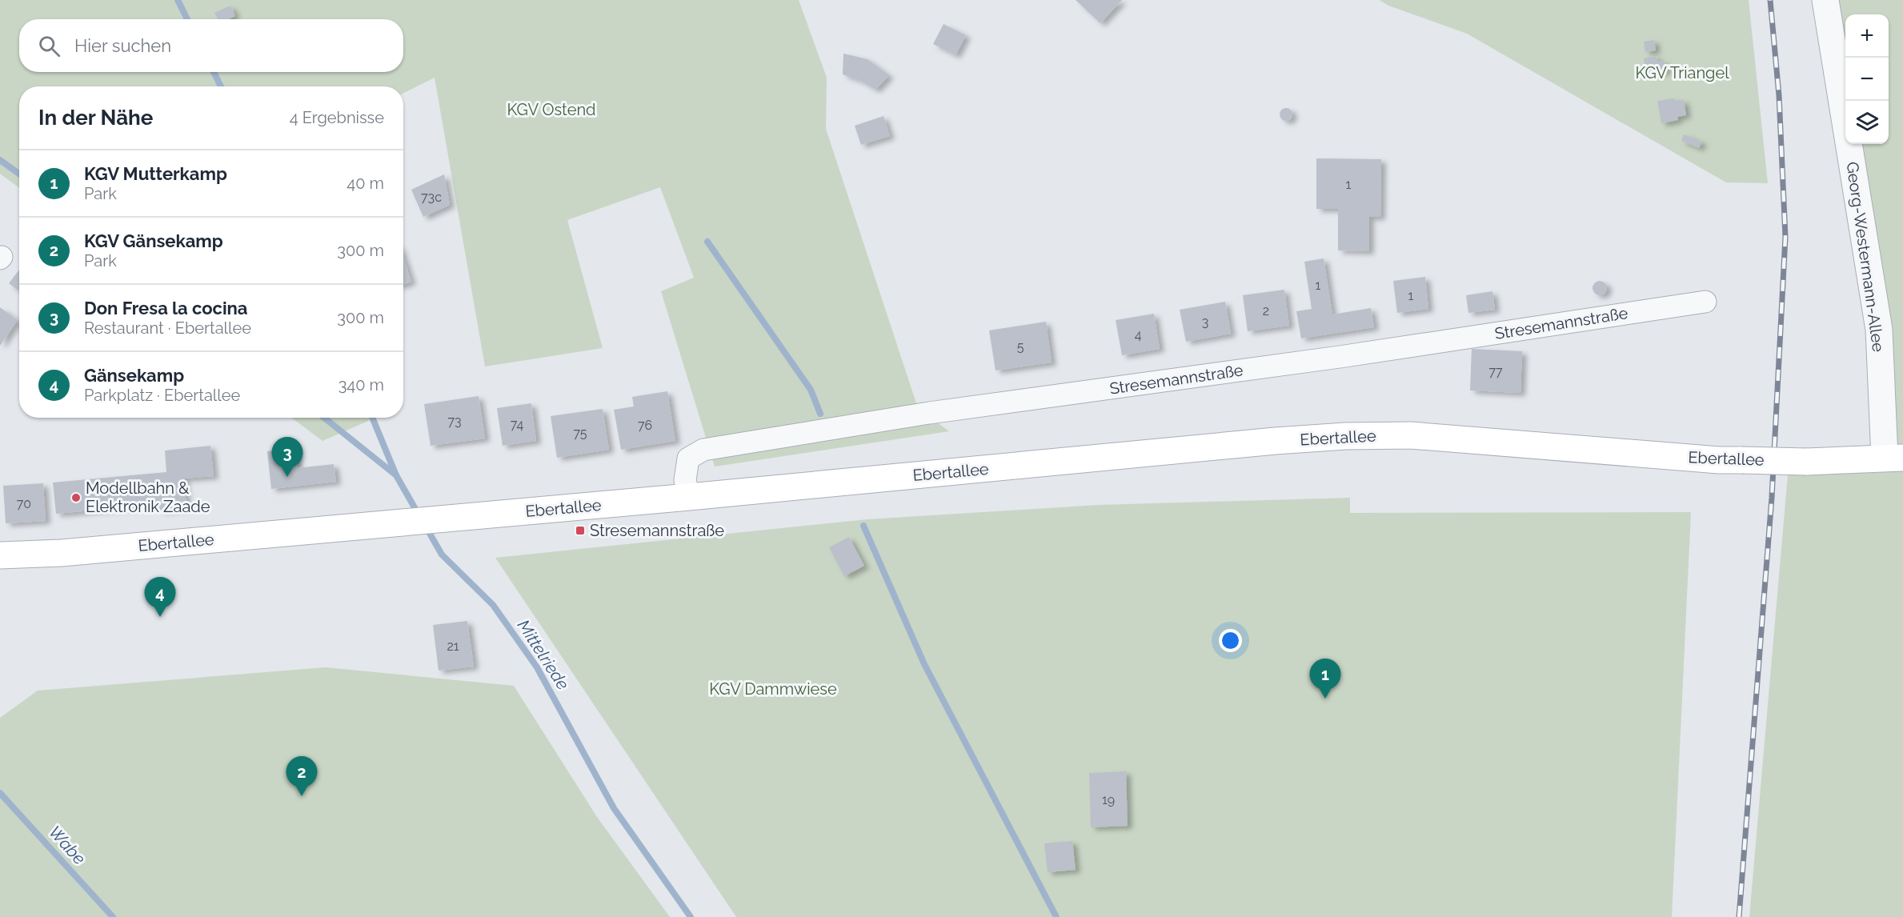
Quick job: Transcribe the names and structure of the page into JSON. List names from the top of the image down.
{
  "streets": {
    "main road": ["Ebertallee"],
    "street": ["Georg-Westermann-Allee", "Stresemannstraße"]
  },
  "crossings": [
    ["Georg-Westermann-Allee", "Ebertallee"],
    ["Stresemannstraße", "Ebertallee"]
  ],
  "water": ["Mittelriede", "Wabe"],
  "parks": ["KGV Triangel", "KGV Ostend", "KGV Dammwiese"],
  "places": {
    "other": ["Modellbahn & Elektronik Zaade"],
    "transit": ["Stresemannstraße"]
  },
  "house_numbers": [
    "1",
    "73c",
    "1",
    "1",
    "2",
    "3",
    "4",
    "5",
    "77",
    "73",
    "74",
    "76",
    "75",
    "70",
    "21",
    "19"
  ],
  "page": {
    "map_buttons": ["+", "−"],
    "search": "Hier suchen",
    "heading": ["In der Nähe", "4 Ergebnisse"],
    "list": [
      {
        "mark": "1",
        "name": "KGV Mutterkamp",
        "note": "Park",
        "value": "40 m"
      },
      {
        "mark": "2",
        "name": "KGV Gänsekamp",
        "note": "Park",
        "value": "300 m"
      },
      {
        "mark": "3",
        "name": "Don Fresa la cocina",
        "note": "Restaurant · Ebertallee",
        "value": "300 m"
      },
      {
        "mark": "4",
        "name": "Gänsekamp",
        "note": "Parkplatz · Ebertallee",
        "value": "340 m"
      }
    ],
    "pins": [
      "3",
      "4",
      "1",
      "2"
    ]
  }
}
